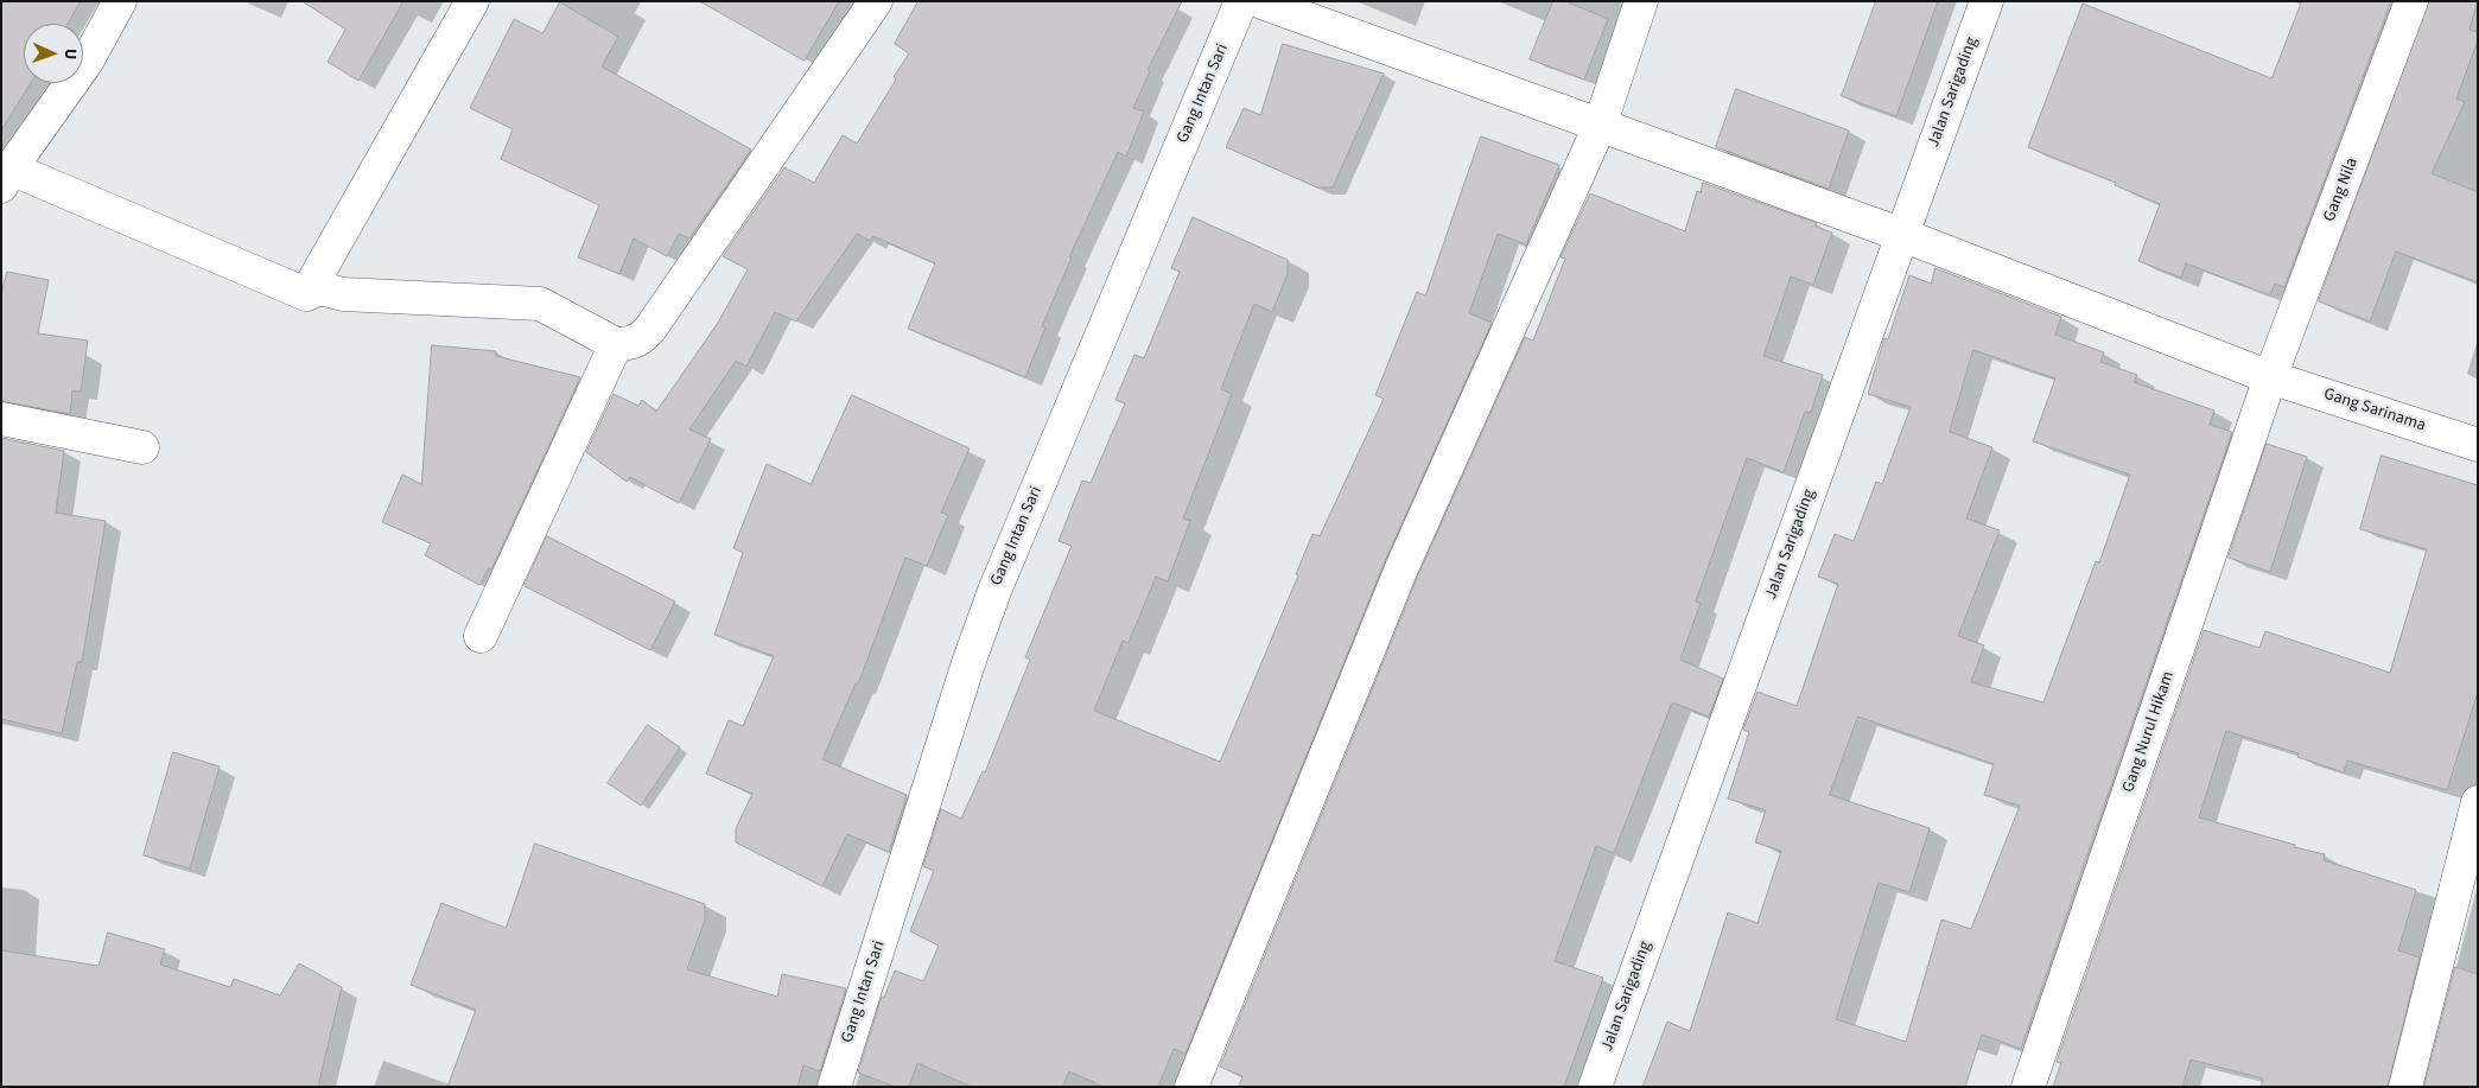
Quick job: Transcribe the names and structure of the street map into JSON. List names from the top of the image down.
{
  "streets": {
    "street": [
      "Jalan Sarigading",
      "Gang Intan Sari",
      "Gang Nila",
      "Gang Sarinama",
      "Gang Nurul Hikam"
    ]
  },
  "crossings": [
    ["Jalan Sarigading", "Gang Sarinama"],
    ["Gang Nila", "Gang Sarinama"],
    ["Gang Nila", "Gang Nurul Hikam"],
    ["Gang Sarinama", "Gang Nurul Hikam"]
  ],
  "north": "right"
}
